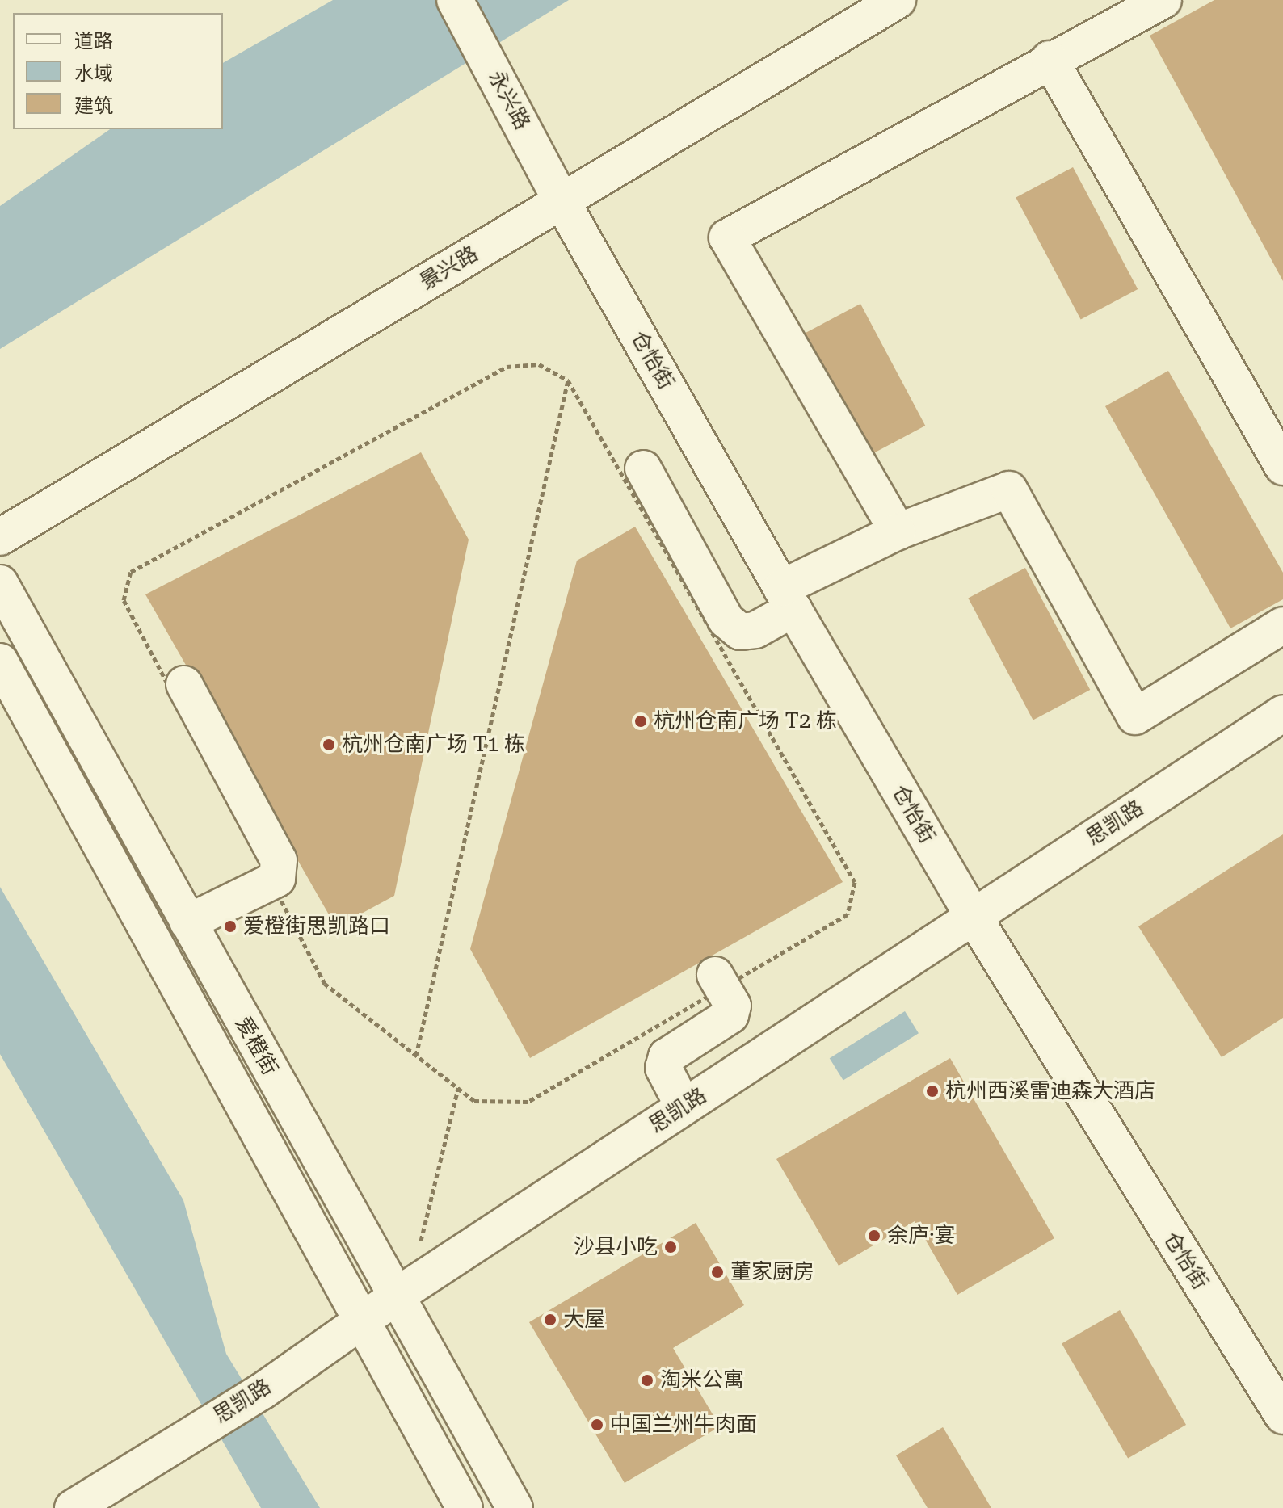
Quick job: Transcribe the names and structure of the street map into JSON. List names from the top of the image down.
{
  "streets": {
    "street": [
      "永兴路",
      "景兴路",
      "仓怡街",
      "思凯路",
      "爱橙街"
    ]
  },
  "crossings": [
    ["永兴路", "景兴路"],
    ["永兴路", "仓怡街"],
    ["景兴路", "仓怡街"],
    ["仓怡街", "思凯路"],
    ["思凯路", "爱橙街"]
  ],
  "places": [
    "杭州仓南广场 T2 栋",
    "杭州仓南广场 T1 栋",
    "爱橙街思凯路口",
    "杭州西溪雷迪森大酒店",
    "余庐·宴",
    "沙县小吃",
    "董家厨房",
    "大屋",
    "淘米公寓",
    "中国兰州牛肉面"
  ],
  "legend": ["道路", "水域", "建筑"]
}
